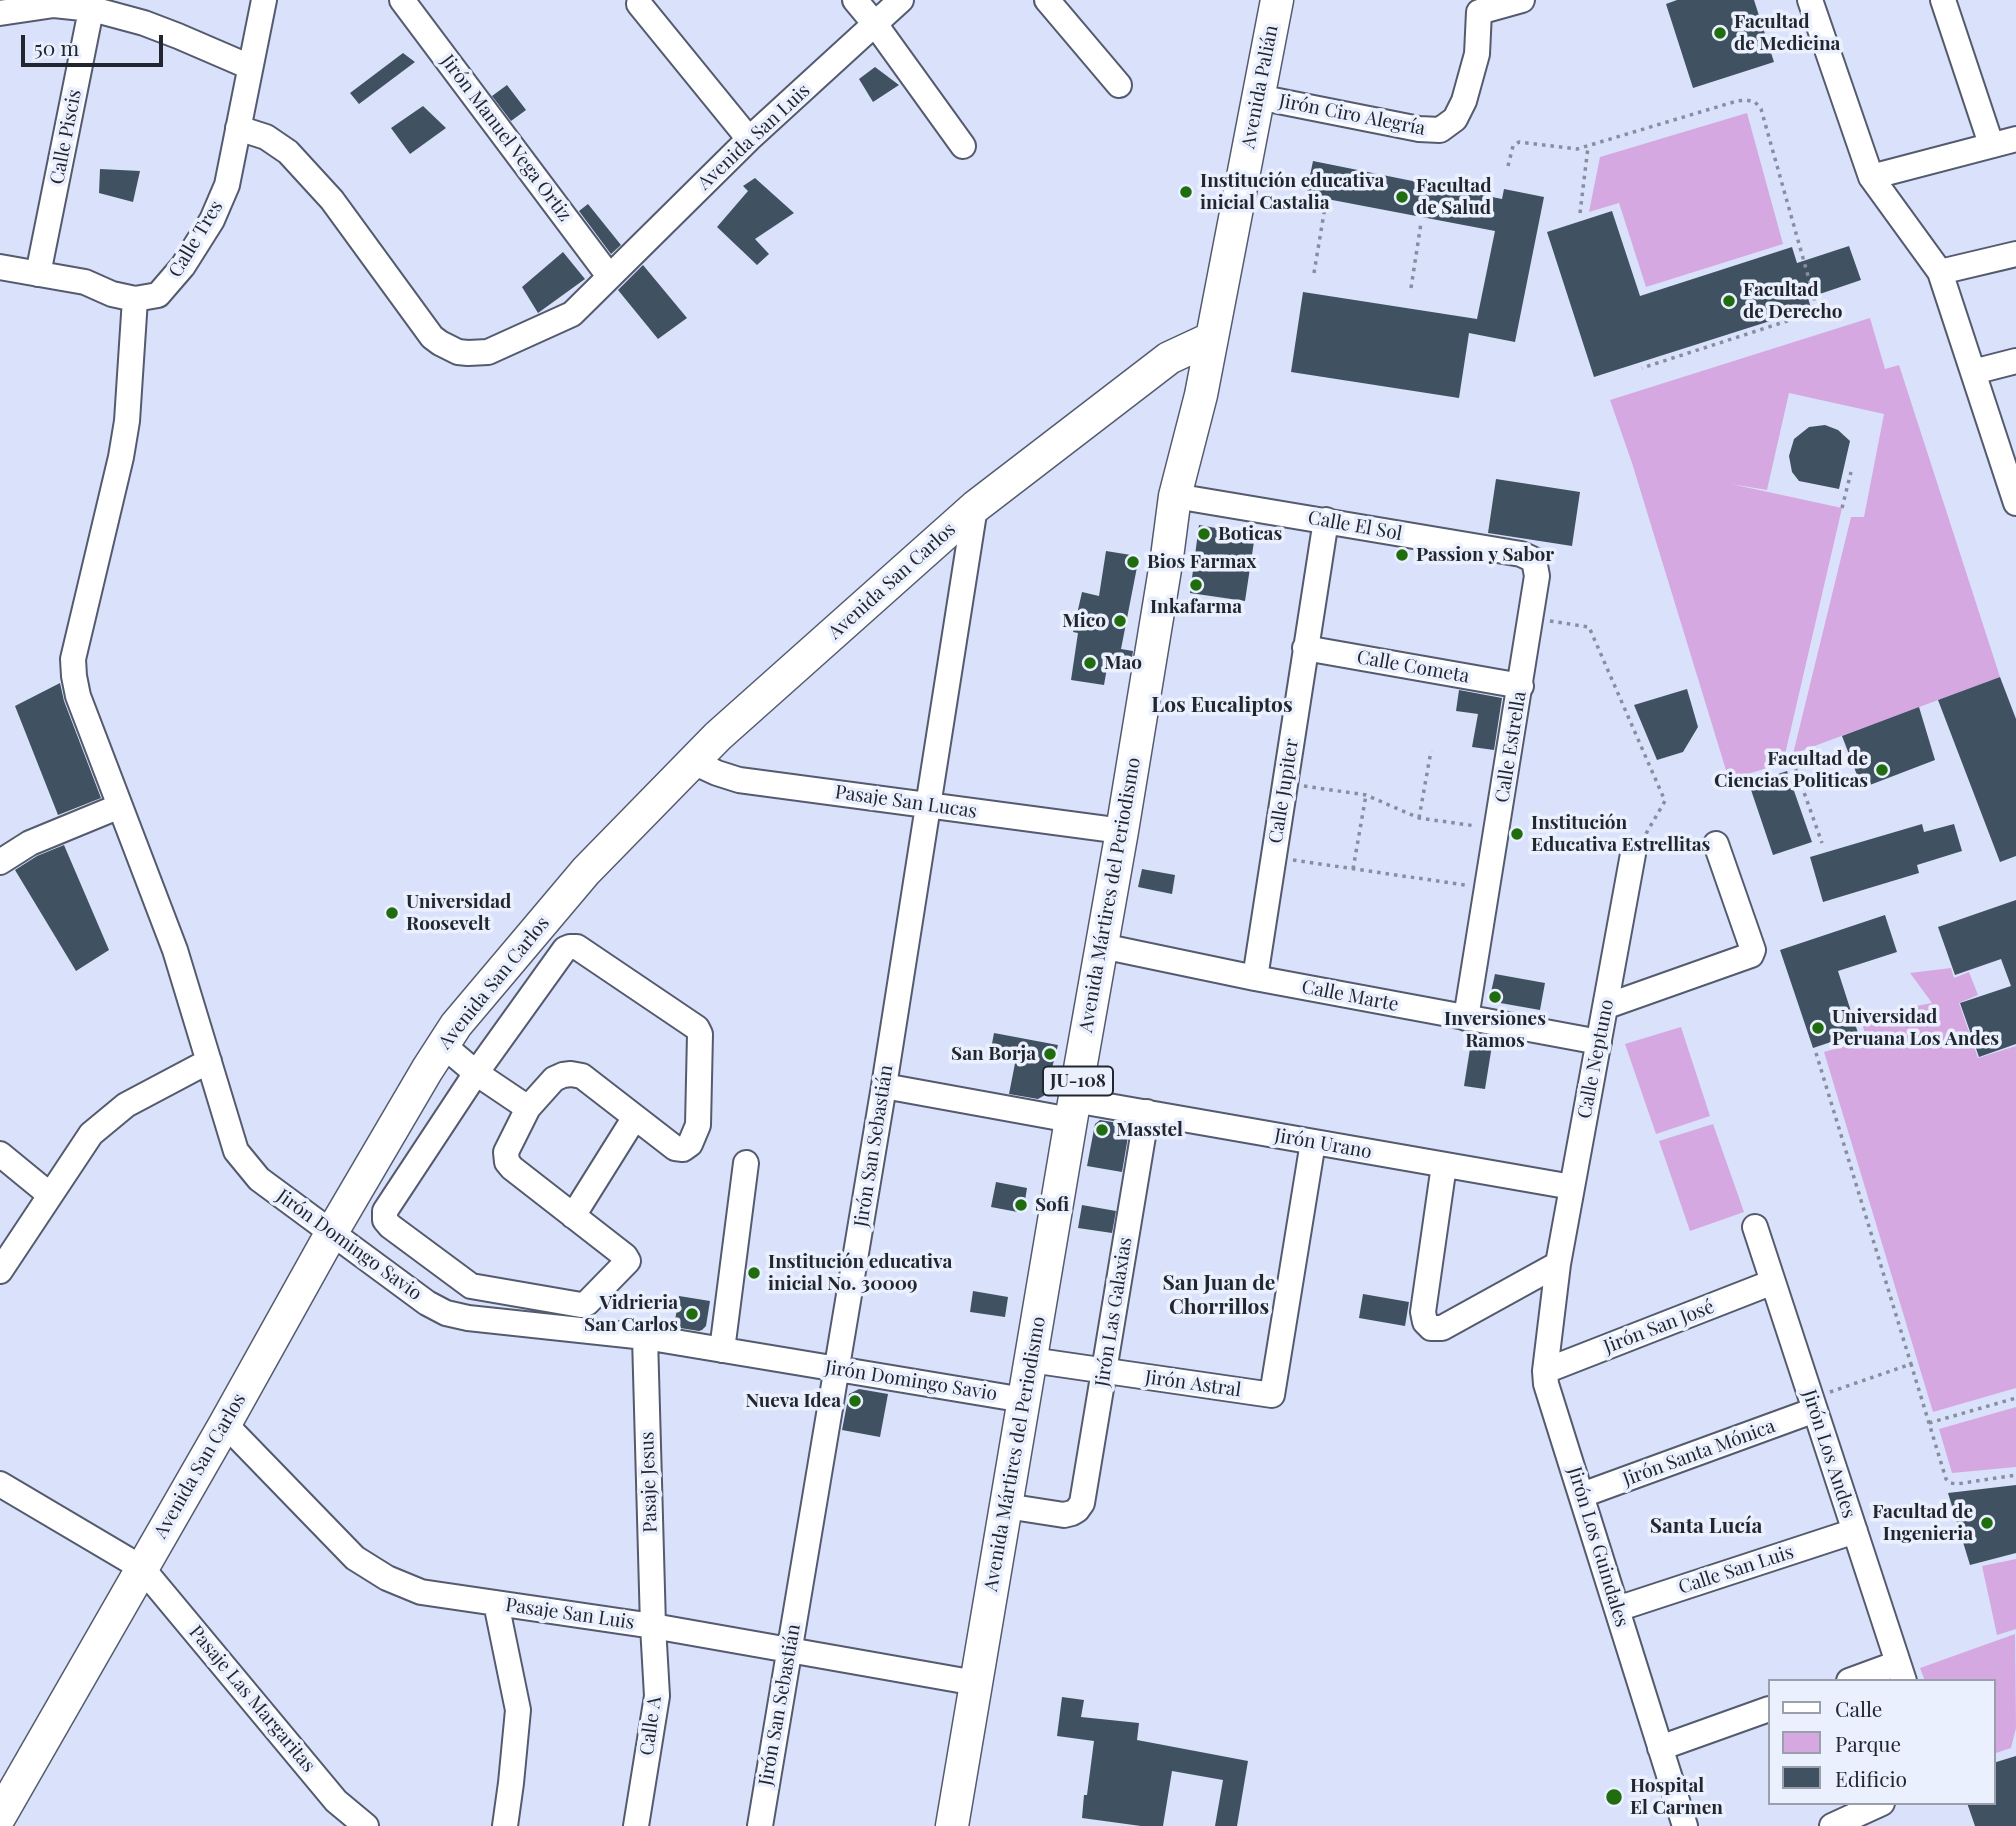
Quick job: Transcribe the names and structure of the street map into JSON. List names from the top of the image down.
{
  "streets": {
    "main road": [
      "Avenida Palián",
      "Avenida San Carlos",
      "Avenida Mártires del Periodismo",
      "JU-108"
    ],
    "street": [
      "Jirón Ciro Alegría",
      "Calle Piscis",
      "Avenida San Luis",
      "Jirón Manuel Vega Ortiz",
      "Calle Tres",
      "Calle El Sol",
      "Calle Cometa",
      "Calle Estrella",
      "Calle Jupiter",
      "Pasaje San Lucas",
      "Calle Marte",
      "Calle Neptuno",
      "Jirón Urano",
      "Jirón San Sebastián",
      "Jirón Domingo Savio",
      "Jirón Las Galaxias",
      "Jirón San José",
      "Jirón Astral",
      "Jirón Santa Mónica",
      "Jirón Los Andes",
      "Pasaje Jesus",
      "Jirón Los Guindales",
      "Calle San Luis",
      "Pasaje San Luis",
      "Pasaje Las Margaritas",
      "Calle A"
    ]
  },
  "crossings": [
    ["Avenida Palián", "Jirón Ciro Alegría"],
    ["Avenida Palián", "Avenida San Carlos"],
    ["Avenida Palián", "Avenida Mártires del Periodismo"],
    ["Avenida San Luis", "Jirón Manuel Vega Ortiz"],
    ["Avenida San Luis", "Calle Tres"],
    ["Calle Tres", "Jirón Domingo Savio"],
    ["Calle El Sol", "Calle Estrella"],
    ["Calle El Sol", "Calle Jupiter"],
    ["Calle El Sol", "Avenida Mártires del Periodismo"],
    ["Avenida San Carlos", "Pasaje San Lucas"],
    ["Avenida San Carlos", "Avenida Mártires del Periodismo"],
    ["Avenida San Carlos", "Jirón San Sebastián"],
    ["Avenida San Carlos", "Jirón Domingo Savio"],
    ["Avenida San Carlos", "Pasaje San Luis"],
    ["Avenida San Carlos", "Pasaje Las Margaritas"],
    ["Calle Cometa", "Calle Estrella"],
    ["Calle Cometa", "Calle Jupiter"],
    ["Calle Estrella", "Calle Marte"],
    ["Calle Jupiter", "Calle Marte"],
    ["Pasaje San Lucas", "Avenida Mártires del Periodismo"],
    ["Pasaje San Lucas", "Jirón San Sebastián"],
    ["Avenida Mártires del Periodismo", "Calle Marte"],
    ["Avenida Mártires del Periodismo", "Jirón Urano"],
    ["Avenida Mártires del Periodismo", "Jirón Domingo Savio"],
    ["Avenida Mártires del Periodismo", "Jirón Las Galaxias"],
    ["Avenida Mártires del Periodismo", "Jirón Astral"],
    ["Avenida Mártires del Periodismo", "Pasaje San Luis"],
    ["Calle Marte", "Calle Neptuno"],
    ["Calle Neptuno", "Jirón Urano"],
    ["Calle Neptuno", "Jirón Los Guindales"],
    ["Jirón Urano", "Jirón San Sebastián"],
    ["Jirón Urano", "Jirón Las Galaxias"],
    ["Jirón Urano", "Jirón Astral"],
    ["Jirón San Sebastián", "Jirón Domingo Savio"],
    ["Jirón San Sebastián", "Pasaje San Luis"],
    ["Jirón Domingo Savio", "Pasaje Jesus"],
    ["Jirón Las Galaxias", "Jirón Astral"],
    ["Jirón San José", "Jirón Los Andes"],
    ["Jirón San José", "Jirón Los Guindales"],
    ["Jirón Santa Mónica", "Jirón Los Andes"],
    ["Jirón Santa Mónica", "Jirón Los Guindales"],
    ["Jirón Los Andes", "Calle San Luis"],
    ["Pasaje Jesus", "Pasaje San Luis"],
    ["Pasaje Jesus", "Calle A"],
    ["Jirón Los Guindales", "Calle San Luis"],
    ["Pasaje San Luis", "Calle A"]
  ],
  "districts": ["Los Eucaliptos", "San Juan de Chorrillos", "Santa Lucía"],
  "places": [
    "Facultad de Medicina",
    "Institución educativa inicial Castalia",
    "Facultad de Salud",
    "Facultad de Derecho",
    "Boticas",
    "Passion y Sabor",
    "Bios Farmax",
    "Inkafarma",
    "Mico",
    "Mao",
    "Facultad de Ciencias Politicas",
    "Institución Educativa Estrellitas",
    "Universidad Roosevelt",
    "Inversiones Ramos",
    "Universidad Peruana Los Andes",
    "San Borja",
    "Masstel",
    "Sofi",
    "Institución educativa inicial No. 30009",
    "Vidrieria San Carlos",
    "Nueva Idea",
    "Facultad de Ingenieria",
    "Hospital El Carmen"
  ],
  "legend": ["Calle", "Parque", "Edificio"],
  "scale_bar": "50 m"
}
